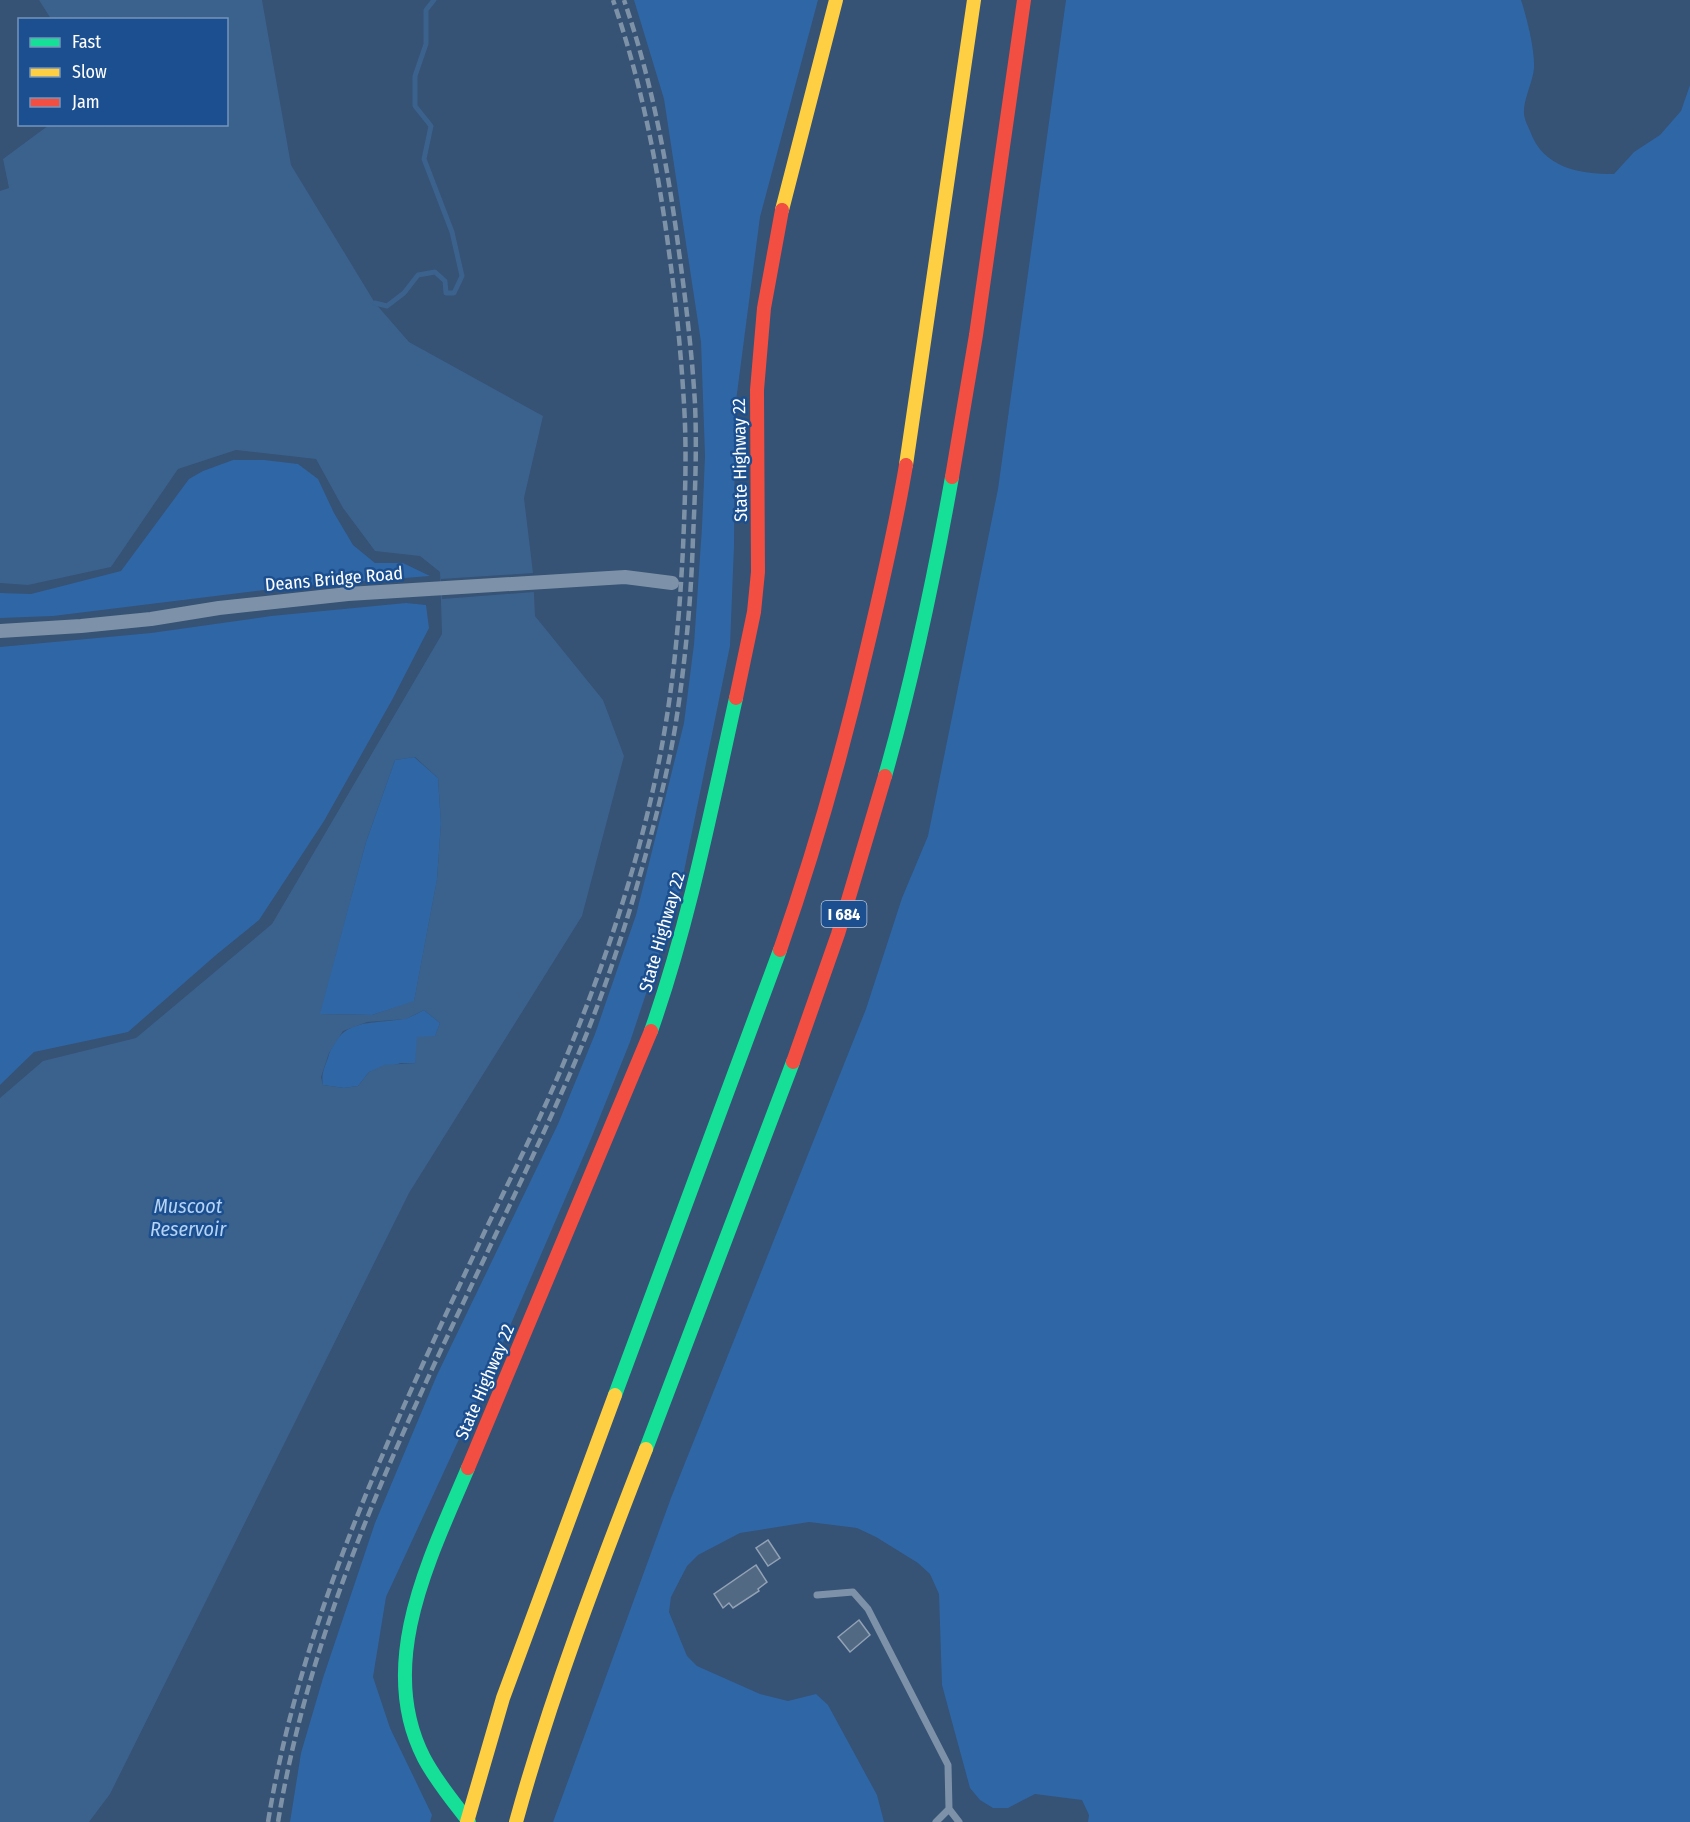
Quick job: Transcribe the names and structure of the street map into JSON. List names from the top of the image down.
{
  "streets": {
    "main road": ["State Highway 22", "I 684"],
    "street": ["Deans Bridge Road"]
  },
  "crossings": [
    ["State Highway 22", "I 684"]
  ],
  "water": ["Muscoot Reservoir"],
  "legend": ["Fast", "Slow", "Jam"]
}
